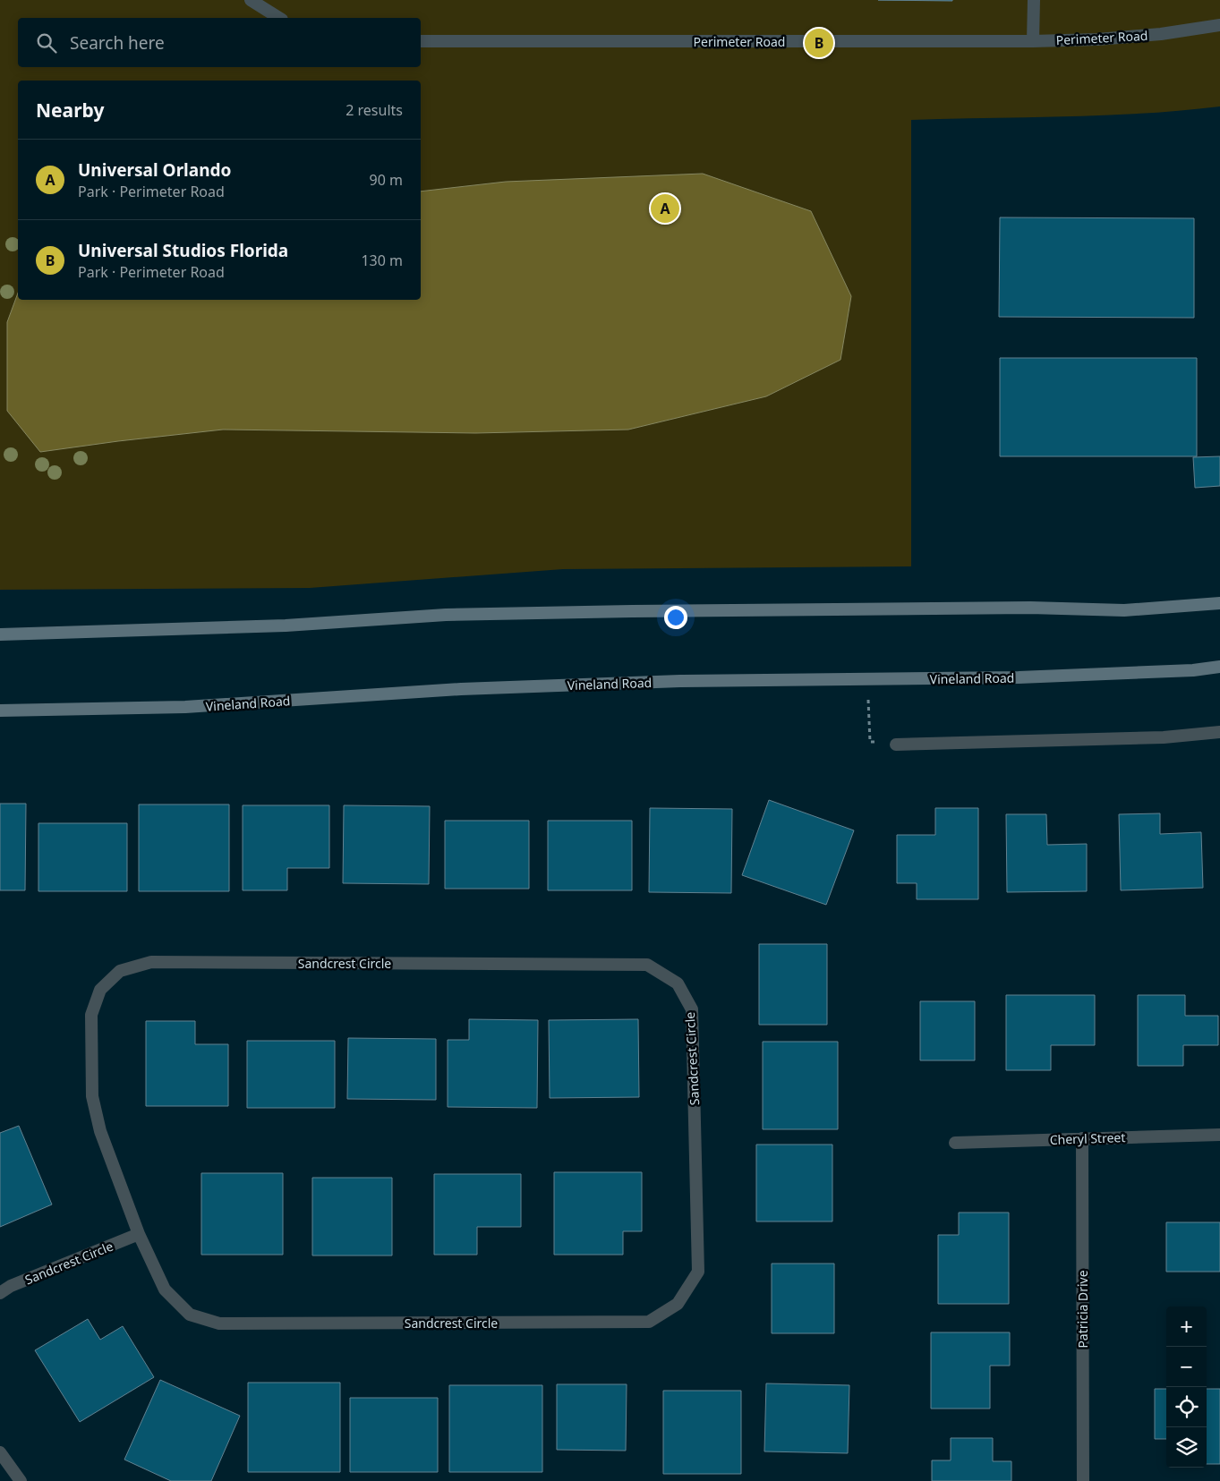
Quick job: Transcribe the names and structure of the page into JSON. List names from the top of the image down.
{
  "streets": {
    "main road": ["Vineland Road"],
    "street": [
      "Perimeter Road",
      "Sandcrest Circle",
      "Cheryl Street",
      "Patricia Drive"
    ]
  },
  "crossings": [
    ["Cheryl Street", "Patricia Drive"]
  ],
  "page": {
    "search": "Search here",
    "pins": ["B", "A"],
    "heading": ["Nearby", "2 results"],
    "list": [
      {
        "mark": "A",
        "name": "Universal Orlando",
        "note": "Park · Perimeter Road",
        "value": "90 m"
      },
      {
        "mark": "B",
        "name": "Universal Studios Florida",
        "note": "Park · Perimeter Road",
        "value": "130 m"
      }
    ],
    "map_buttons": ["+", "−"]
  }
}
